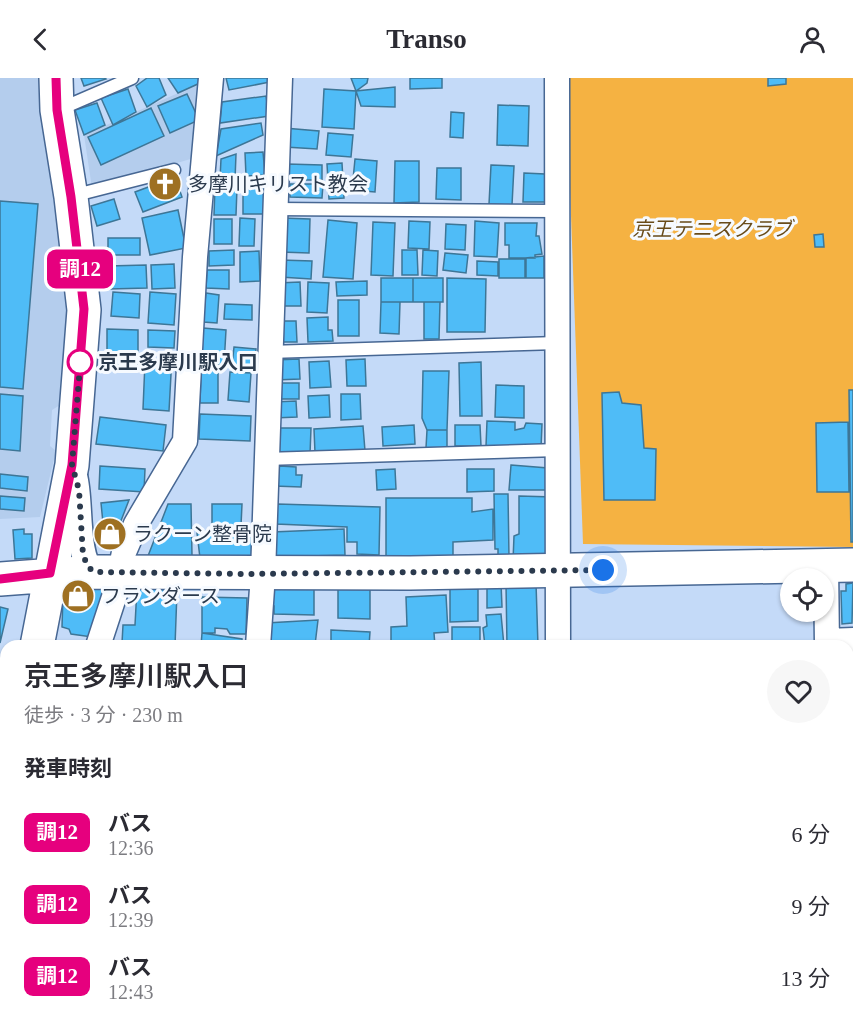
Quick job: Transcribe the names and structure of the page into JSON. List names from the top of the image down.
{
  "parks": ["京王テニスクラブ"],
  "places": {
    "church": ["多摩川キリスト教会"],
    "other": ["京王多摩川駅入口"],
    "shop": ["ラクーン整骨院", "フランダース"]
  },
  "lines": ["bus line 調12"],
  "page": {
    "header": "Transo",
    "on_map": "調12",
    "heading": [
      ["京王多摩川駅入口", "徒歩 · 3 分 · 230 m"],
      "発車時刻"
    ],
    "list": [
      {
        "mark": "調12",
        "name": "バス",
        "note": "12:36",
        "value": "6 分"
      },
      {
        "mark": "調12",
        "name": "バス",
        "note": "12:39",
        "value": "9 分"
      },
      {
        "mark": "調12",
        "name": "バス",
        "note": "12:43",
        "value": "13 分"
      }
    ]
  }
}
